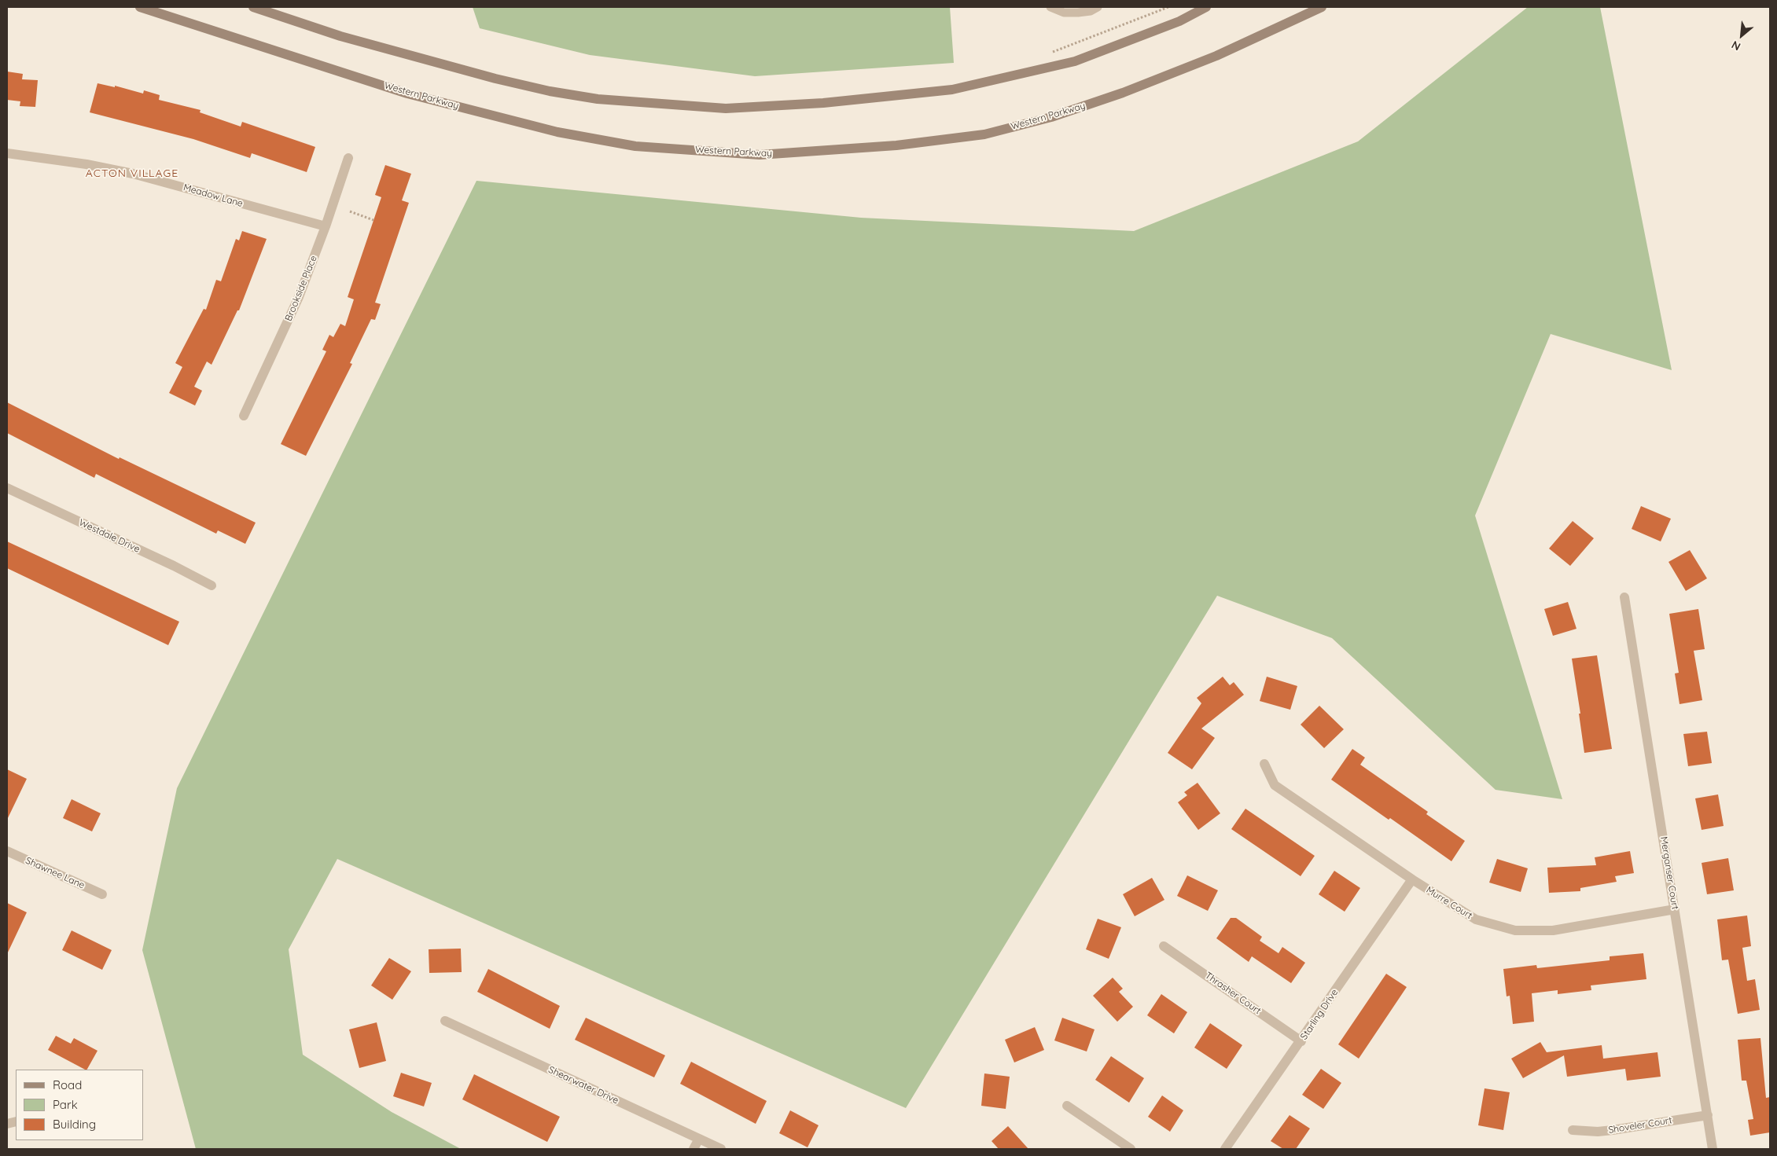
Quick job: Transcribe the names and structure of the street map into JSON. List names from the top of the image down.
{
  "streets": {
    "main road": ["Western Parkway"],
    "street": [
      "Meadow Lane",
      "Brookside Place",
      "Westdale Drive",
      "Shawnee Lane",
      "Merganser Court",
      "Murre Court",
      "Thrasher Court",
      "Starling Drive",
      "Shearwater Drive",
      "Shoveler Court"
    ]
  },
  "crossings": [
    ["Meadow Lane", "Brookside Place"],
    ["Merganser Court", "Murre Court"],
    ["Merganser Court", "Shoveler Court"],
    ["Murre Court", "Starling Drive"],
    ["Thrasher Court", "Starling Drive"]
  ],
  "districts": ["ACTON VILLAGE"],
  "legend": ["Road", "Park", "Building"],
  "north": "bottom left"
}
